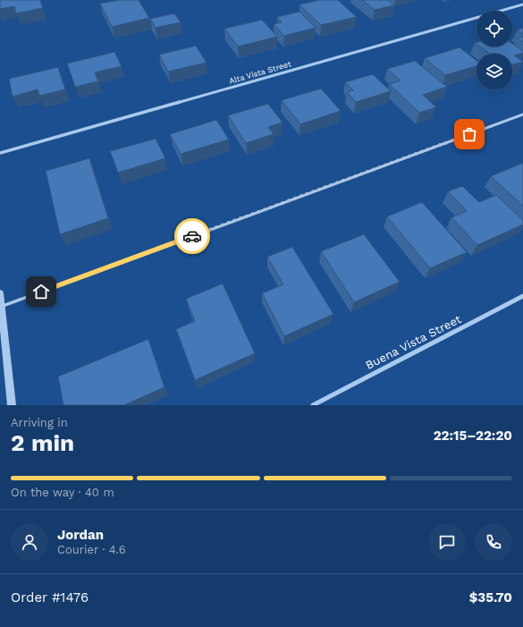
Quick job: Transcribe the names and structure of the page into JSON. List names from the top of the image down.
{
  "streets": {
    "street": ["Alta Vista Street", "Buena Vista Street"]
  },
  "page": {
    "heading": ["2 min", "Arriving in", "22:15–22:20"],
    "panel": [
      "Jordan",
      "Courier · 4.6",
      "Order #1476",
      "$35.70"
    ],
    "bar": "On the way · 40 m"
  }
}
